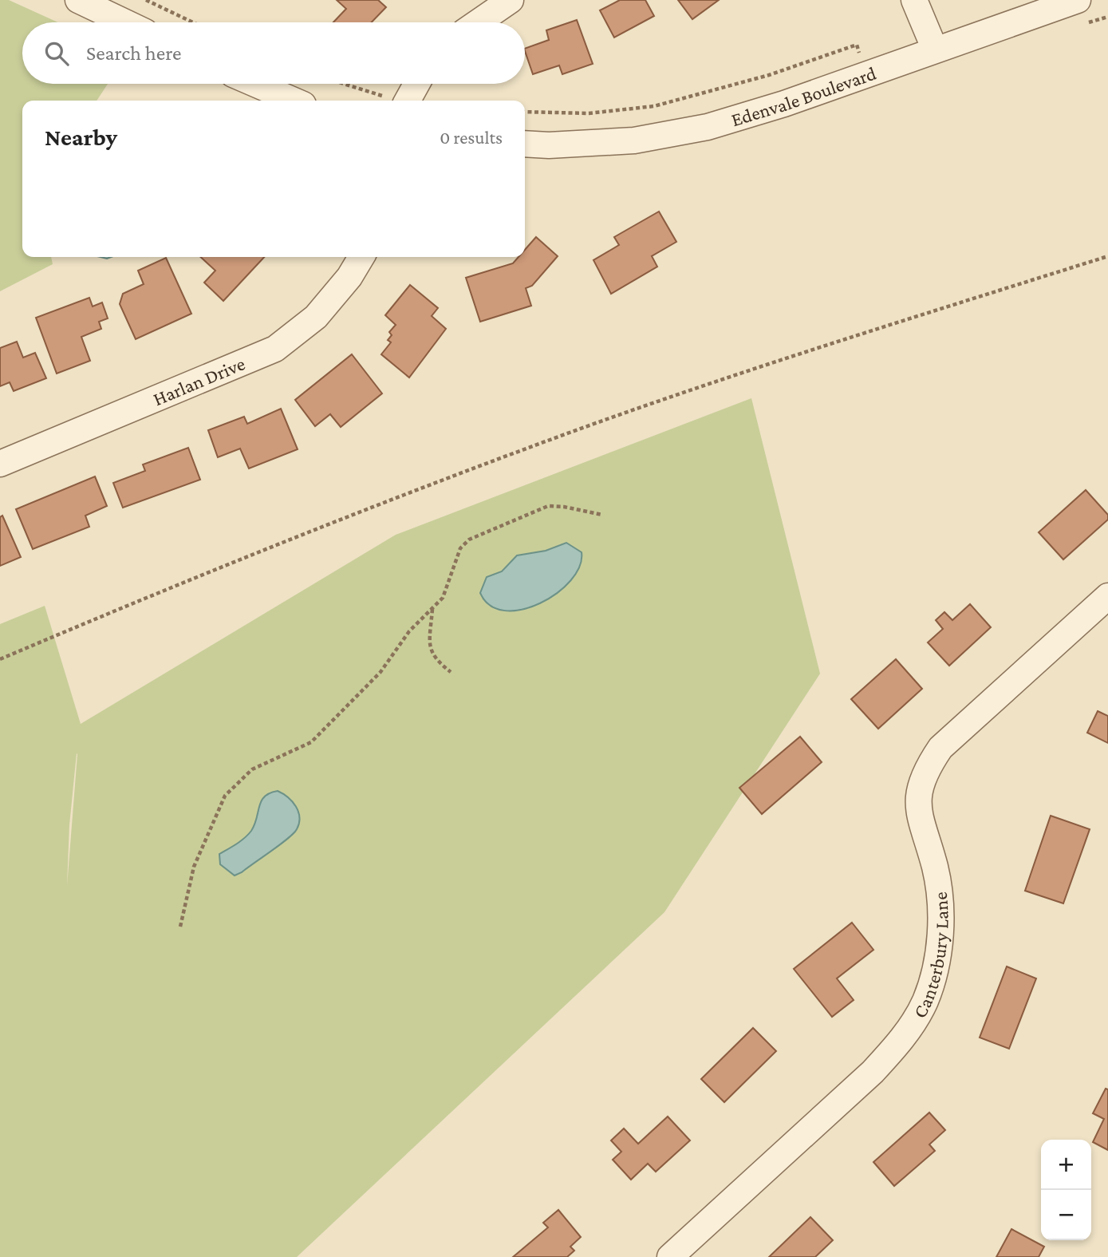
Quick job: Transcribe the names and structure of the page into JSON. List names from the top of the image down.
{
  "streets": {
    "street": ["Edenvale Boulevard", "Harlan Drive", "Canterbury Lane"]
  },
  "page": {
    "search": "Search here",
    "heading": ["Nearby", "0 results"],
    "map_buttons": ["+", "−"]
  }
}
